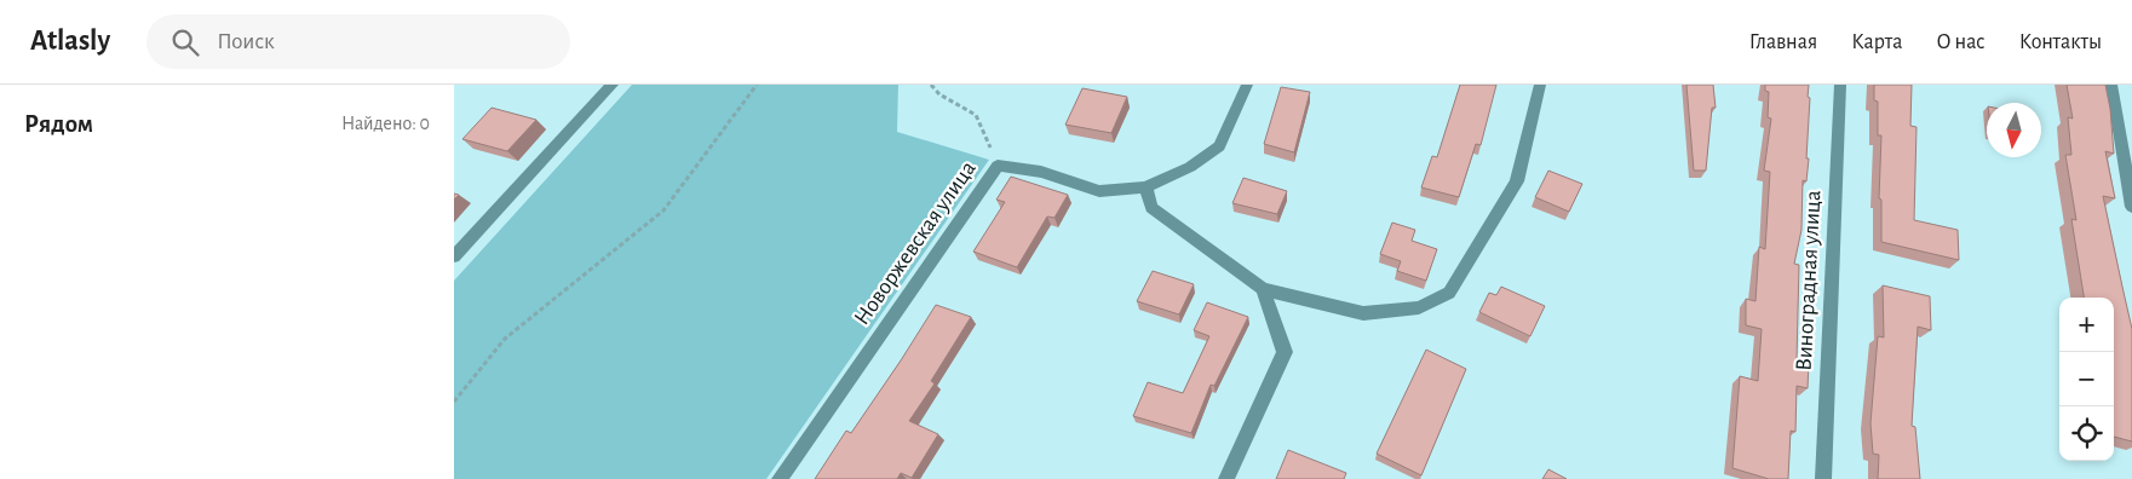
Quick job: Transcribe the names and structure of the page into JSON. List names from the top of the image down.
{
  "streets": {
    "street": ["Новоржевская улица", "Виноградная улица"]
  },
  "north": "bottom",
  "page": {
    "header": "Atlasly",
    "search": "Поиск",
    "nav": [
      "Главная",
      "Карта",
      "О нас",
      "Контакты"
    ],
    "heading": ["Рядом", "Найдено: 0"],
    "map_buttons": ["+", "−"]
  }
}
